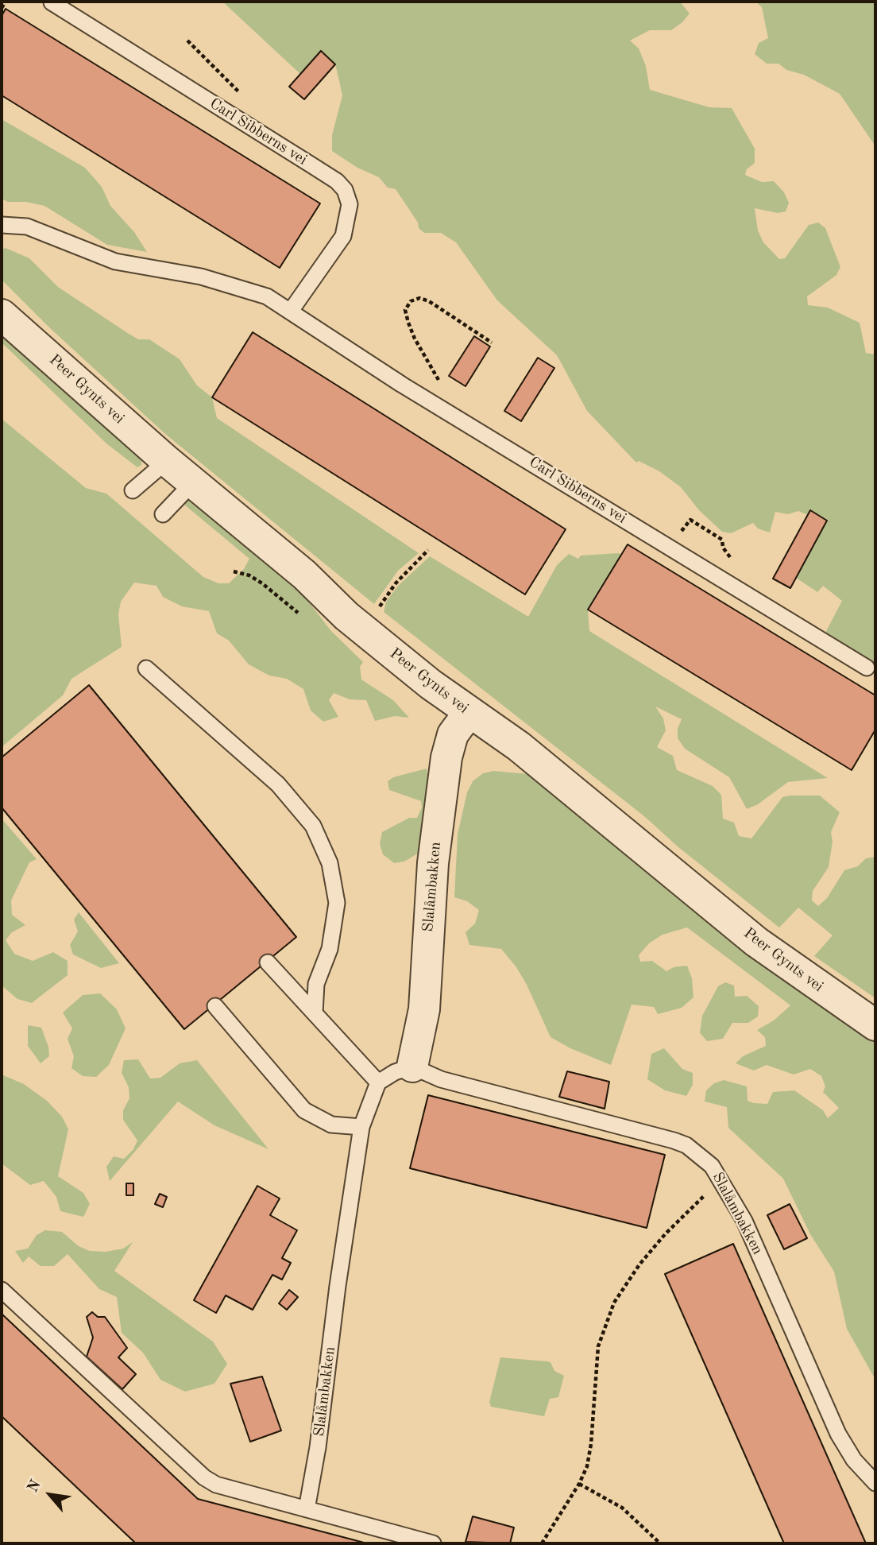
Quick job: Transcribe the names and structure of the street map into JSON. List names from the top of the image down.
{
  "streets": {
    "street": ["Peer Gynts vei", "Slalåmbakken"],
    "lane": ["Carl Sibberns vei"]
  },
  "crossings": [
    ["Peer Gynts vei", "Slalåmbakken"]
  ],
  "north": "top left"
}
